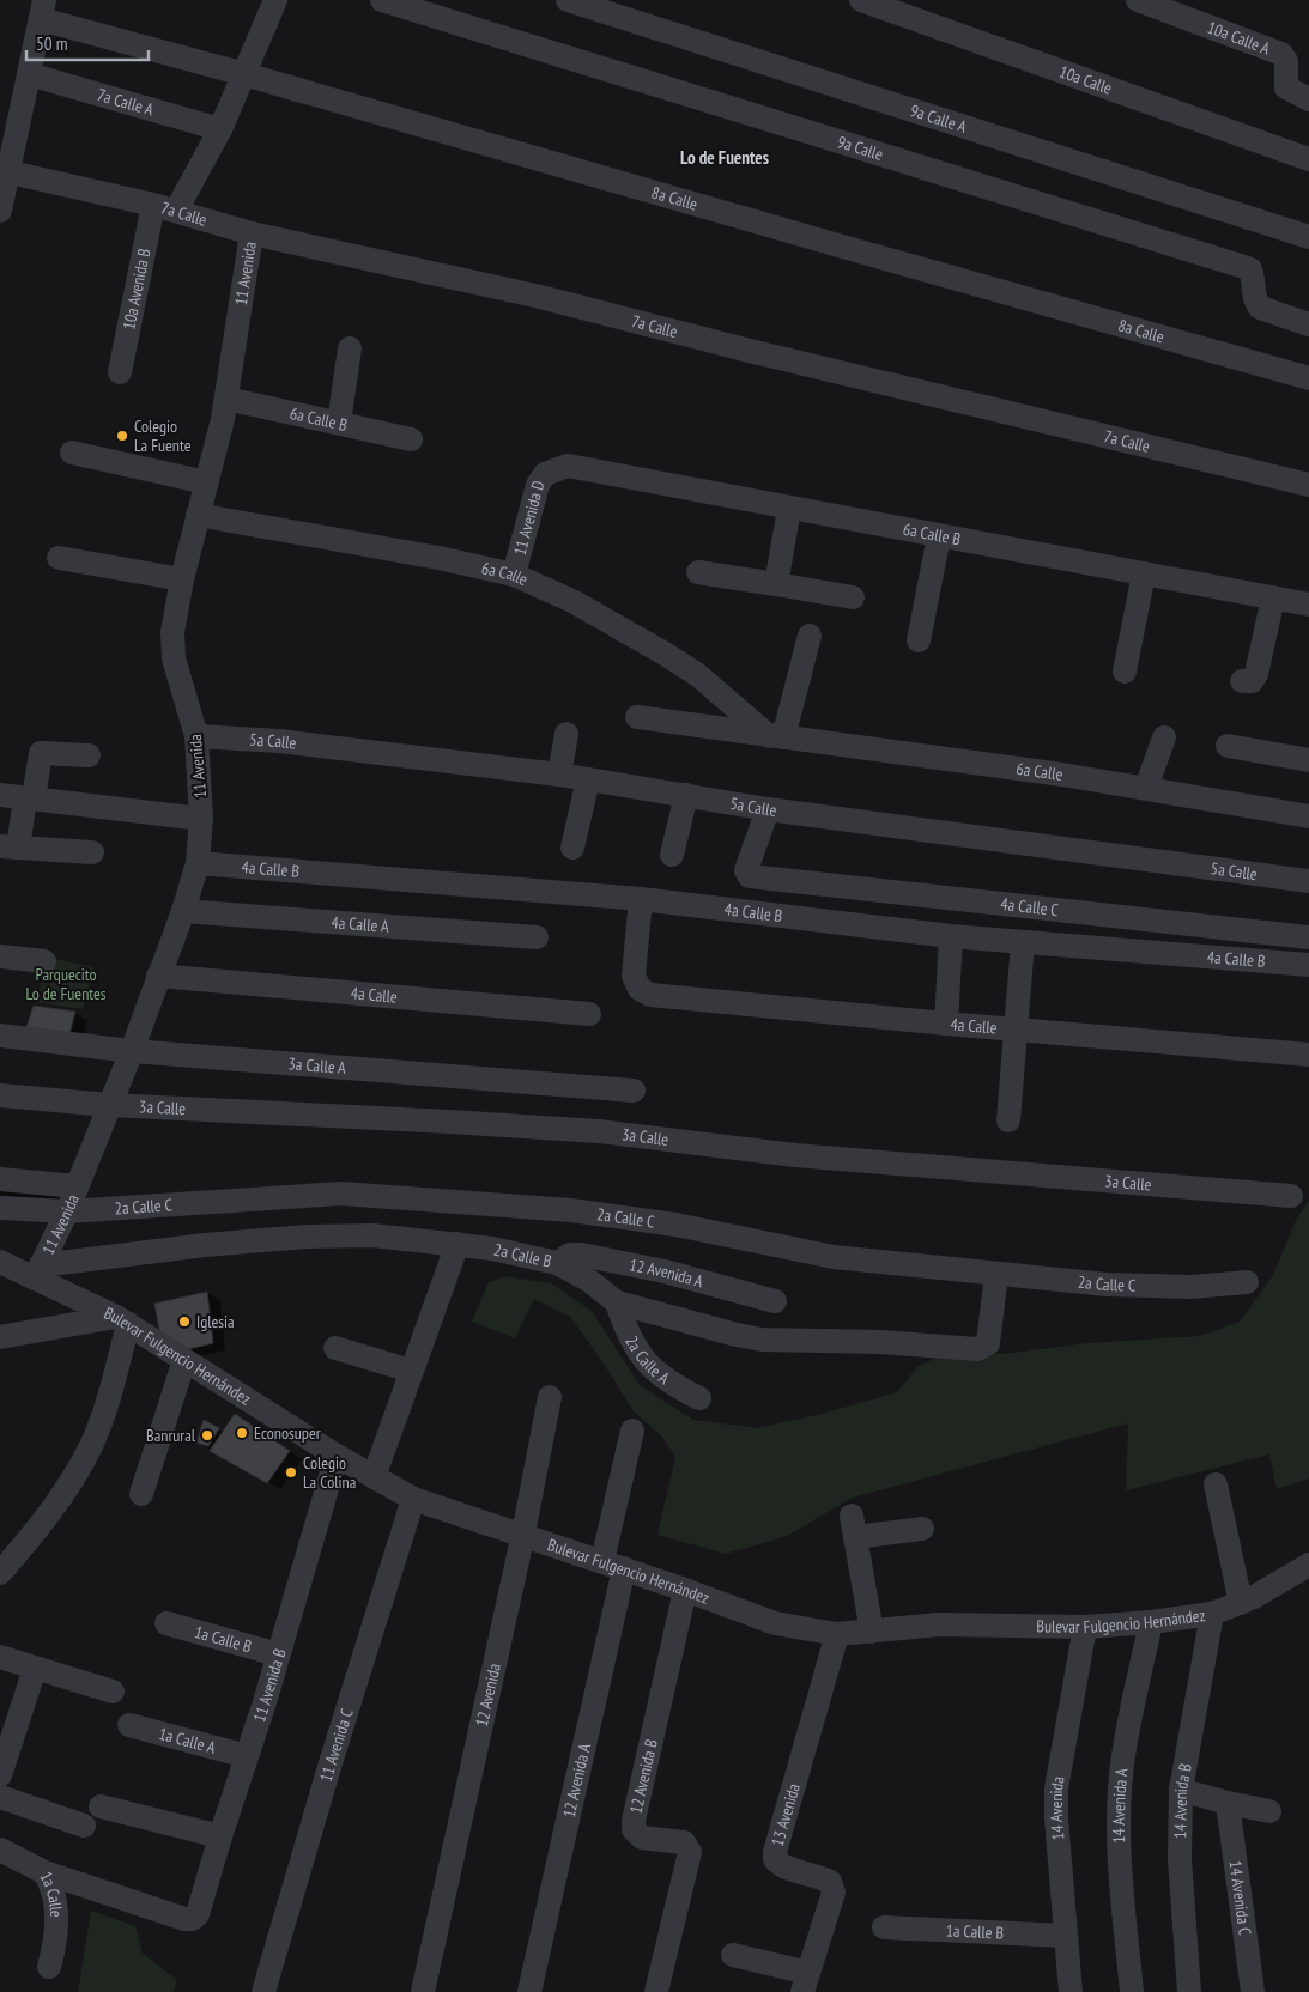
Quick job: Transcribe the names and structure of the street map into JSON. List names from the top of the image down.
{
  "streets": {
    "street": [
      "10a Calle A",
      "10a Calle",
      "7a Calle A",
      "9a Calle A",
      "9a Calle",
      "8a Calle",
      "7a Calle",
      "11 Avenida",
      "10a Avenida B",
      "6a Calle B",
      "11 Avenida D",
      "6a Calle",
      "5a Calle",
      "4a Calle B",
      "4a Calle C",
      "4a Calle A",
      "4a Calle",
      "3a Calle A",
      "3a Calle",
      "2a Calle C",
      "2a Calle B",
      "12 Avenida A",
      "Bulevar Fulgencio Hernández",
      "2a Calle A",
      "1a Calle B",
      "11 Avenida B",
      "12 Avenida",
      "1a Calle A",
      "11 Avenida C",
      "12 Avenida B",
      "14 Avenida B",
      "14 Avenida A",
      "14 Avenida",
      "13 Avenida",
      "1a Calle",
      "14 Avenida C"
    ]
  },
  "crossings": [
    ["7a Calle", "11 Avenida"],
    ["7a Calle", "10a Avenida B"],
    ["11 Avenida", "6a Calle B"],
    ["11 Avenida", "6a Calle"],
    ["11 Avenida", "5a Calle"],
    ["11 Avenida", "4a Calle B"],
    ["11 Avenida", "4a Calle A"],
    ["11 Avenida", "4a Calle"],
    ["11 Avenida", "3a Calle A"],
    ["11 Avenida", "3a Calle"],
    ["11 Avenida", "2a Calle C"],
    ["11 Avenida", "2a Calle B"],
    ["11 Avenida", "Bulevar Fulgencio Hernández"],
    ["6a Calle B", "11 Avenida D"],
    ["11 Avenida D", "6a Calle"],
    ["5a Calle", "4a Calle C"],
    ["4a Calle B", "4a Calle"],
    ["2a Calle C", "2a Calle B"],
    ["2a Calle B", "12 Avenida A"],
    ["2a Calle B", "Bulevar Fulgencio Hernández"],
    ["2a Calle B", "2a Calle A"],
    ["12 Avenida A", "Bulevar Fulgencio Hernández"],
    ["Bulevar Fulgencio Hernández", "11 Avenida B"],
    ["Bulevar Fulgencio Hernández", "12 Avenida"],
    ["Bulevar Fulgencio Hernández", "11 Avenida C"],
    ["Bulevar Fulgencio Hernández", "12 Avenida B"],
    ["Bulevar Fulgencio Hernández", "14 Avenida B"],
    ["Bulevar Fulgencio Hernández", "14 Avenida A"],
    ["Bulevar Fulgencio Hernández", "14 Avenida"],
    ["Bulevar Fulgencio Hernández", "13 Avenida"],
    ["1a Calle B", "11 Avenida B"],
    ["1a Calle B", "14 Avenida"],
    ["11 Avenida B", "1a Calle A"],
    ["11 Avenida B", "1a Calle"]
  ],
  "districts": ["Lo de Fuentes"],
  "parks": ["Parquecito Lo de Fuentes"],
  "places": [
    "Colegio La Fuente",
    "Iglesia",
    "Econosuper",
    "Banrural",
    "Colegio La Colina"
  ],
  "scale_bar": "50 m"
}
